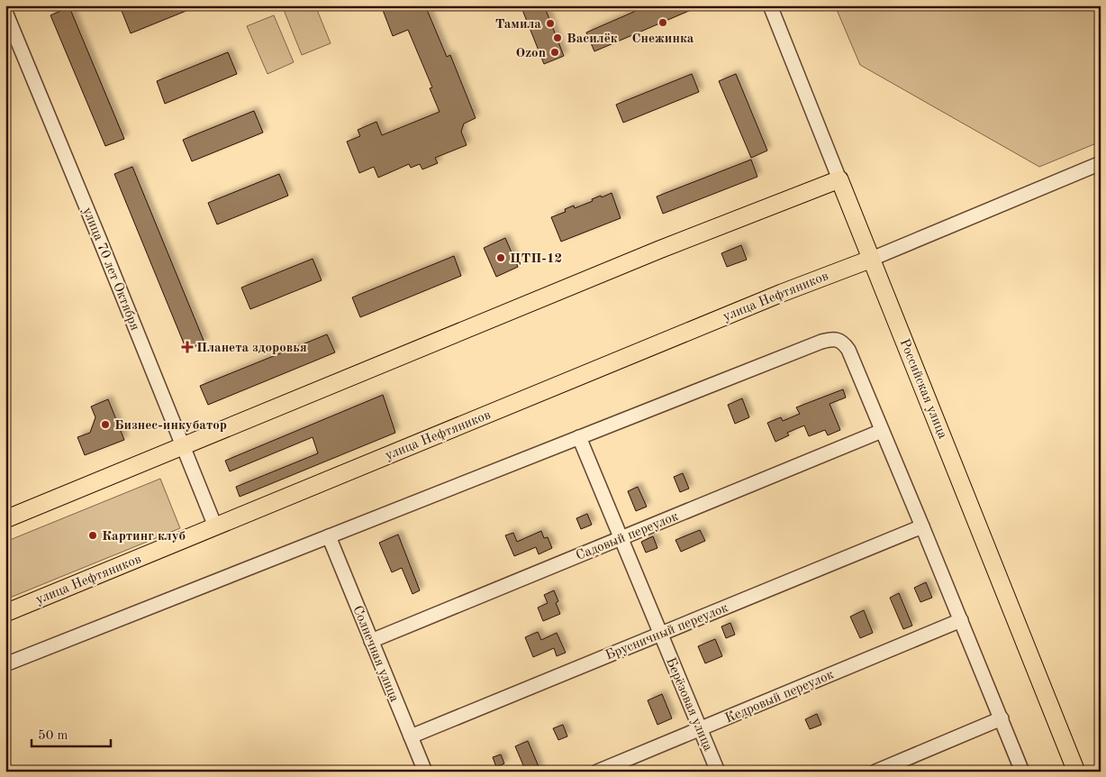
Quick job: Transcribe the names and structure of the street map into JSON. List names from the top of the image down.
{
  "streets": {
    "main road": ["улица Нефтяников", "Российская улица"],
    "street": [
      "улица 70 лет Октября",
      "Садовый переулок",
      "Брусничный переулок",
      "Солнечная улица",
      "Кедровый переулок",
      "Берёзовая улица"
    ]
  },
  "crossings": [
    ["улица 70 лет Октября", "улица Нефтяников"],
    ["улица Нефтяников", "Российская улица"],
    ["Садовый переулок", "Солнечная улица"],
    ["Садовый переулок", "Берёзовая улица"],
    ["Брусничный переулок", "Солнечная улица"],
    ["Брусничный переулок", "Берёзовая улица"],
    ["Кедровый переулок", "Берёзовая улица"]
  ],
  "places": {
    "other": [
      "Снежинка",
      "Тамила",
      "Василёк",
      "Ozon",
      "ЦТП-12",
      "Бизнес-инкубатор",
      "Картинг клуб"
    ],
    "health": ["Планета здоровья"]
  },
  "scale_bar": "50 m"
}
